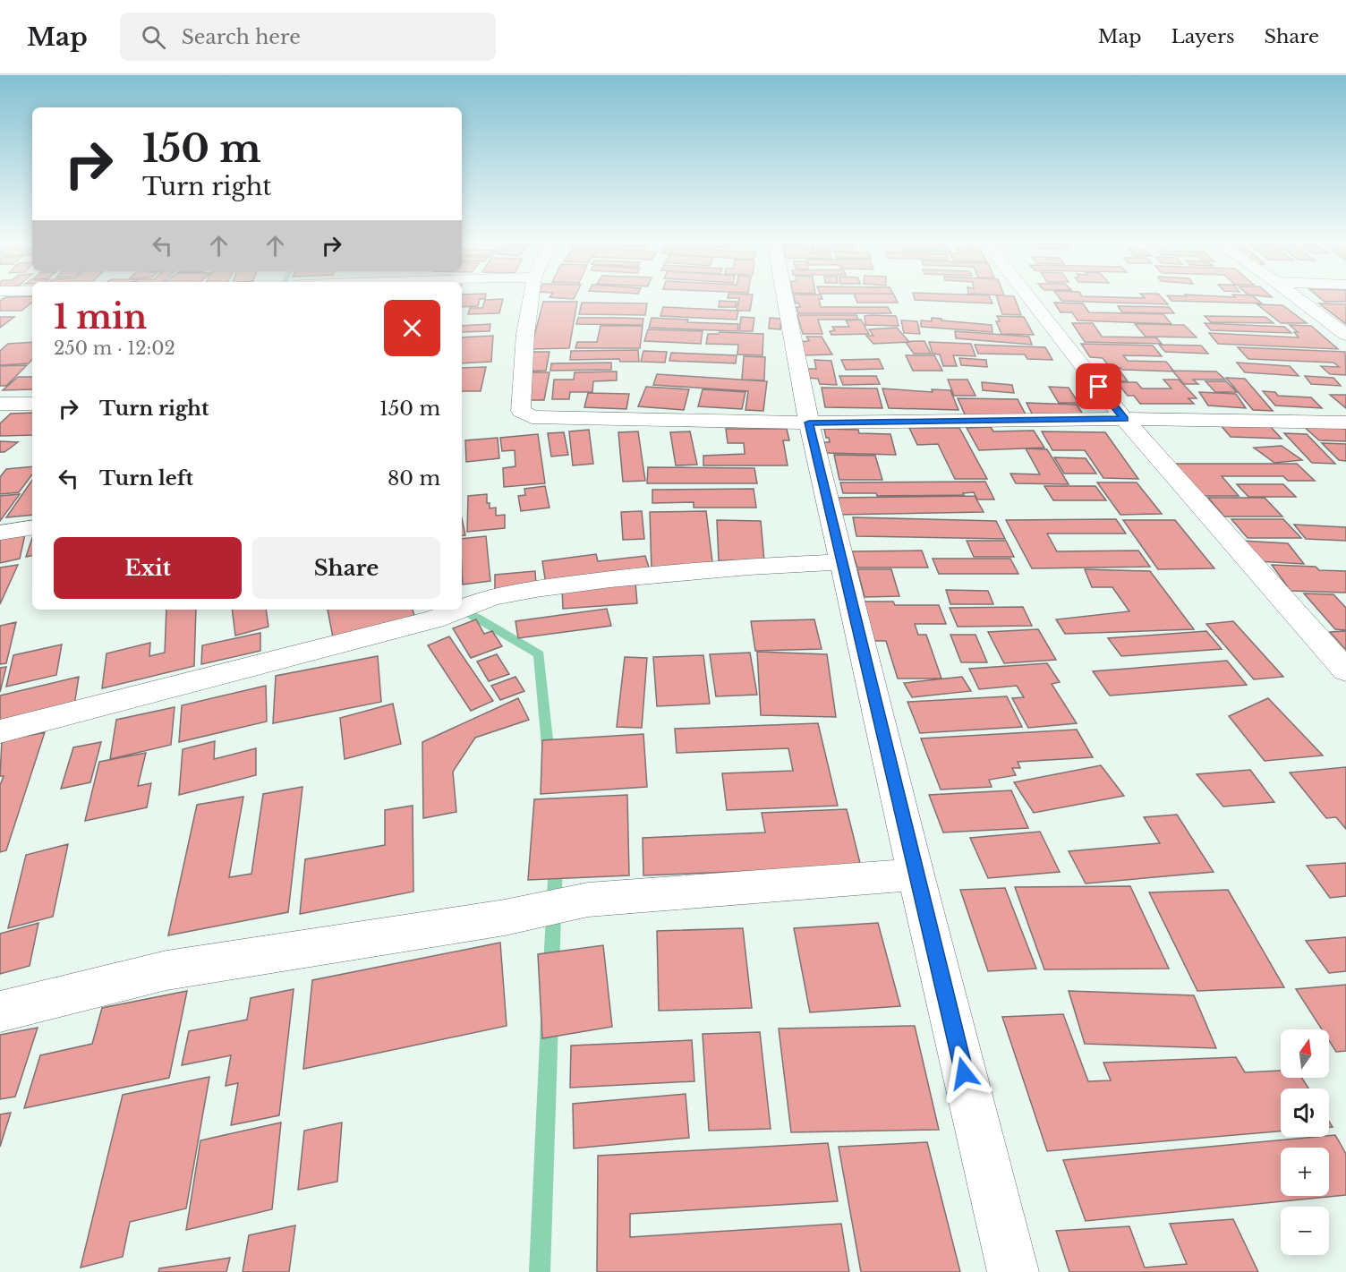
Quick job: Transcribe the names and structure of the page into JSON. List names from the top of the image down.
{
  "north": "top",
  "page": {
    "header": "Map",
    "search": "Search here",
    "nav": ["Map", "Layers", "Share"],
    "turn": ["150 m", "Turn right"],
    "heading": ["1 min", "250 m · 12:02"],
    "list": [
      {
        "name": "Turn right",
        "value": "150 m"
      },
      {
        "name": "Turn left",
        "value": "80 m"
      }
    ],
    "buttons": ["Exit", "Share"],
    "map_buttons": ["+", "−"]
  }
}
